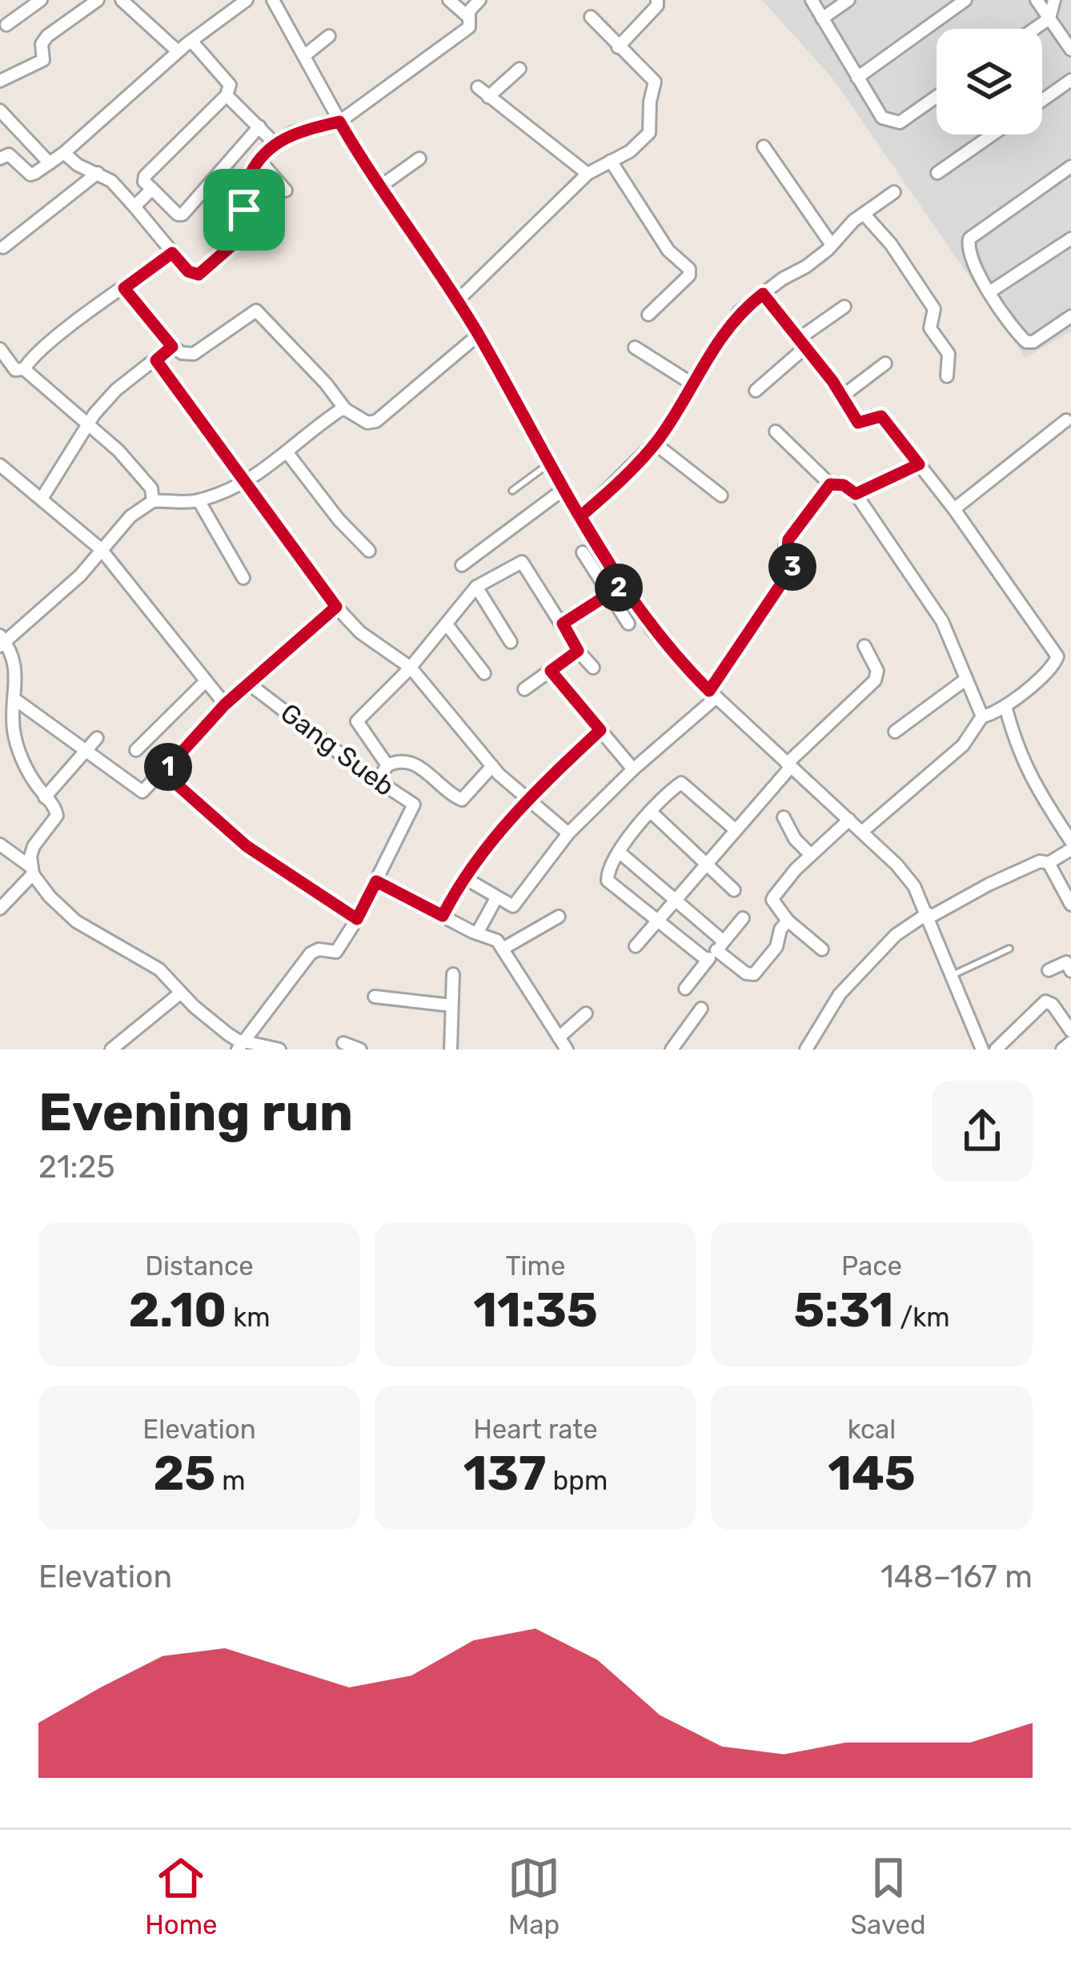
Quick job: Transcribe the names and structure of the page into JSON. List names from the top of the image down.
{
  "streets": {
    "street": ["Gang Sueb"]
  },
  "page": {
    "pins": ["3", "2", "1"],
    "heading": ["Evening run", "21:25"],
    "stats": [
      ["Distance", "2.10 km"],
      ["Time", "11:35"],
      ["Pace", "5:31 /km"],
      ["Elevation", "25 m"],
      ["Heart rate", "137 bpm"],
      ["kcal", "145"]
    ],
    "chart": ["Elevation", "148–167 m"],
    "tabs": ["Home", "Map", "Saved"]
  }
}
